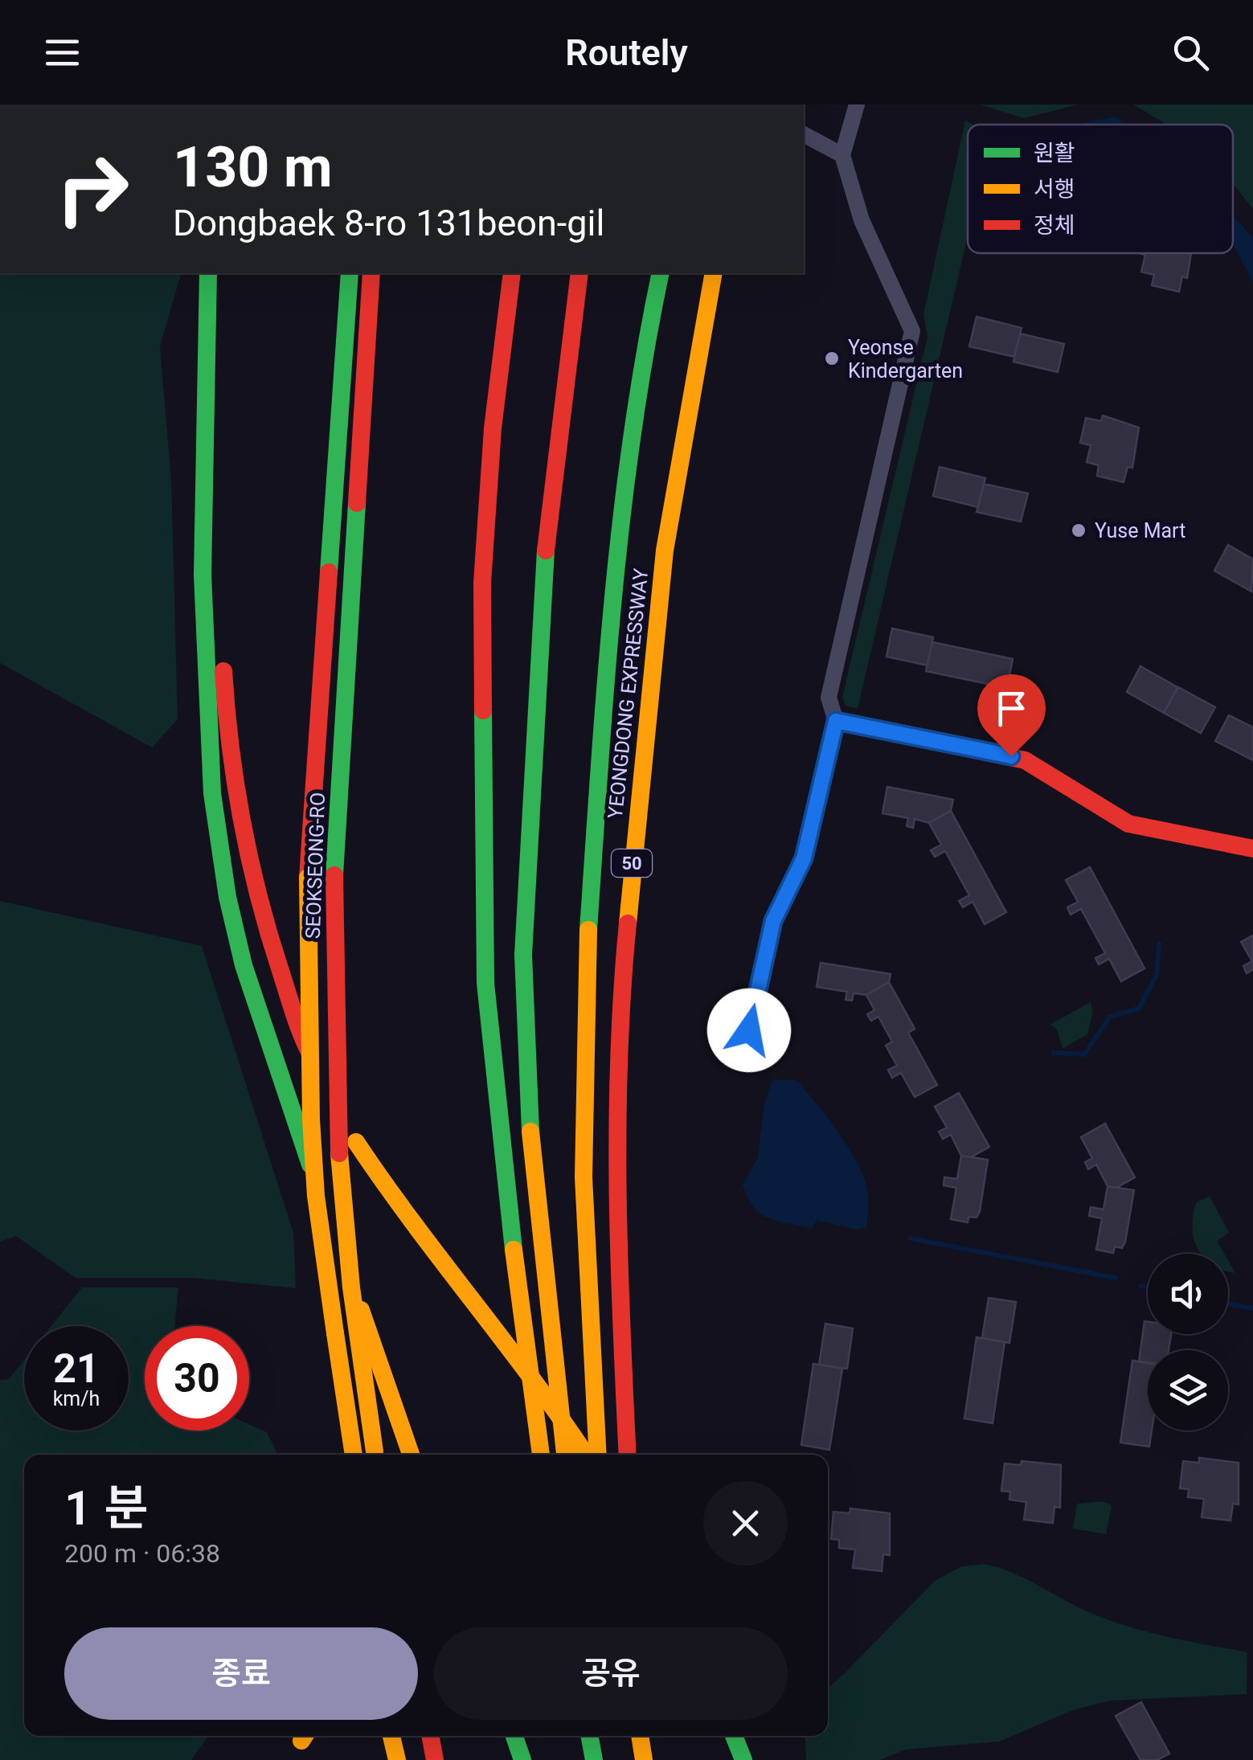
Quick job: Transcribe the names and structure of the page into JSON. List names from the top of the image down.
{
  "streets": {
    "main road": ["YEONGDONG EXPRESSWAY", "50", "SEOKSEONG-RO"]
  },
  "places": ["Yeonse Kindergarten", "Yuse Mart"],
  "legend": ["원활", "서행", "정체"],
  "page": {
    "header": "Routely",
    "turn": ["130 m", "Dongbaek 8-ro 131beon-gil"],
    "speed": "21 km/h",
    "limit": "30",
    "heading": ["1 분", "200 m · 06:38"],
    "buttons": ["종료", "공유"]
  }
}
